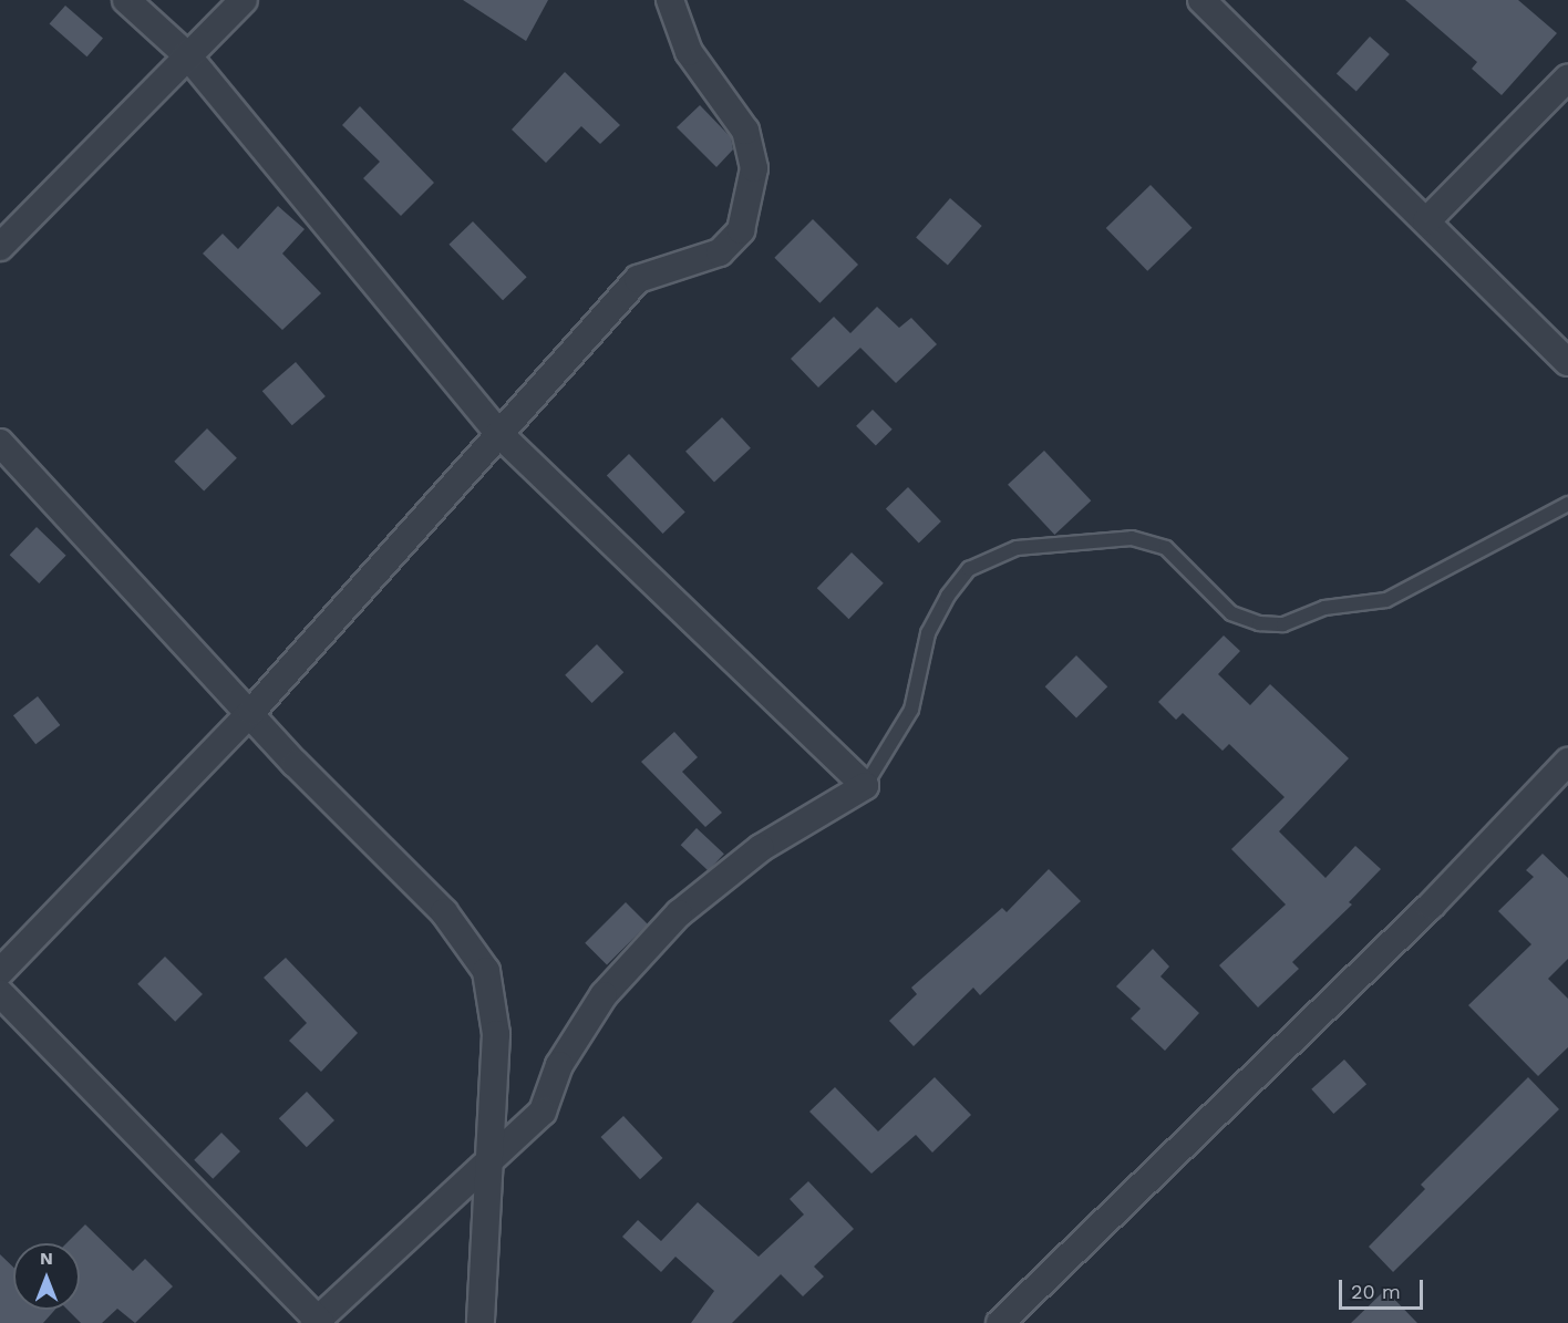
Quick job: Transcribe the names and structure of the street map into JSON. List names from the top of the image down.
{
  "scale_bar": "20 m",
  "north": "top"
}
